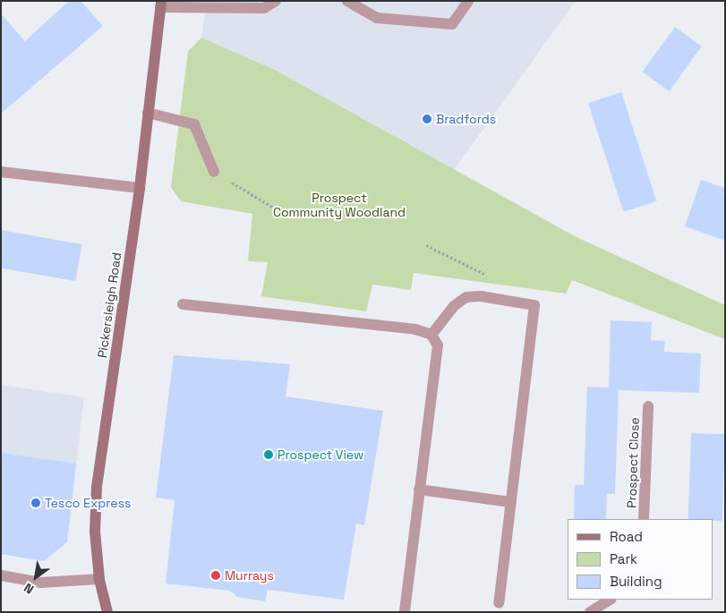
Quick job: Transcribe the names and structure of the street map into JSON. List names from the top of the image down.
{
  "streets": {
    "main road": ["Pickersleigh Road"],
    "street": ["Prospect Close"]
  },
  "parks": ["Prospect Community Woodland"],
  "places": [
    "Bradfords",
    "Prospect View",
    "Tesco Express",
    "Murrays"
  ],
  "legend": ["Road", "Park", "Building"],
  "north": "bottom left"
}
